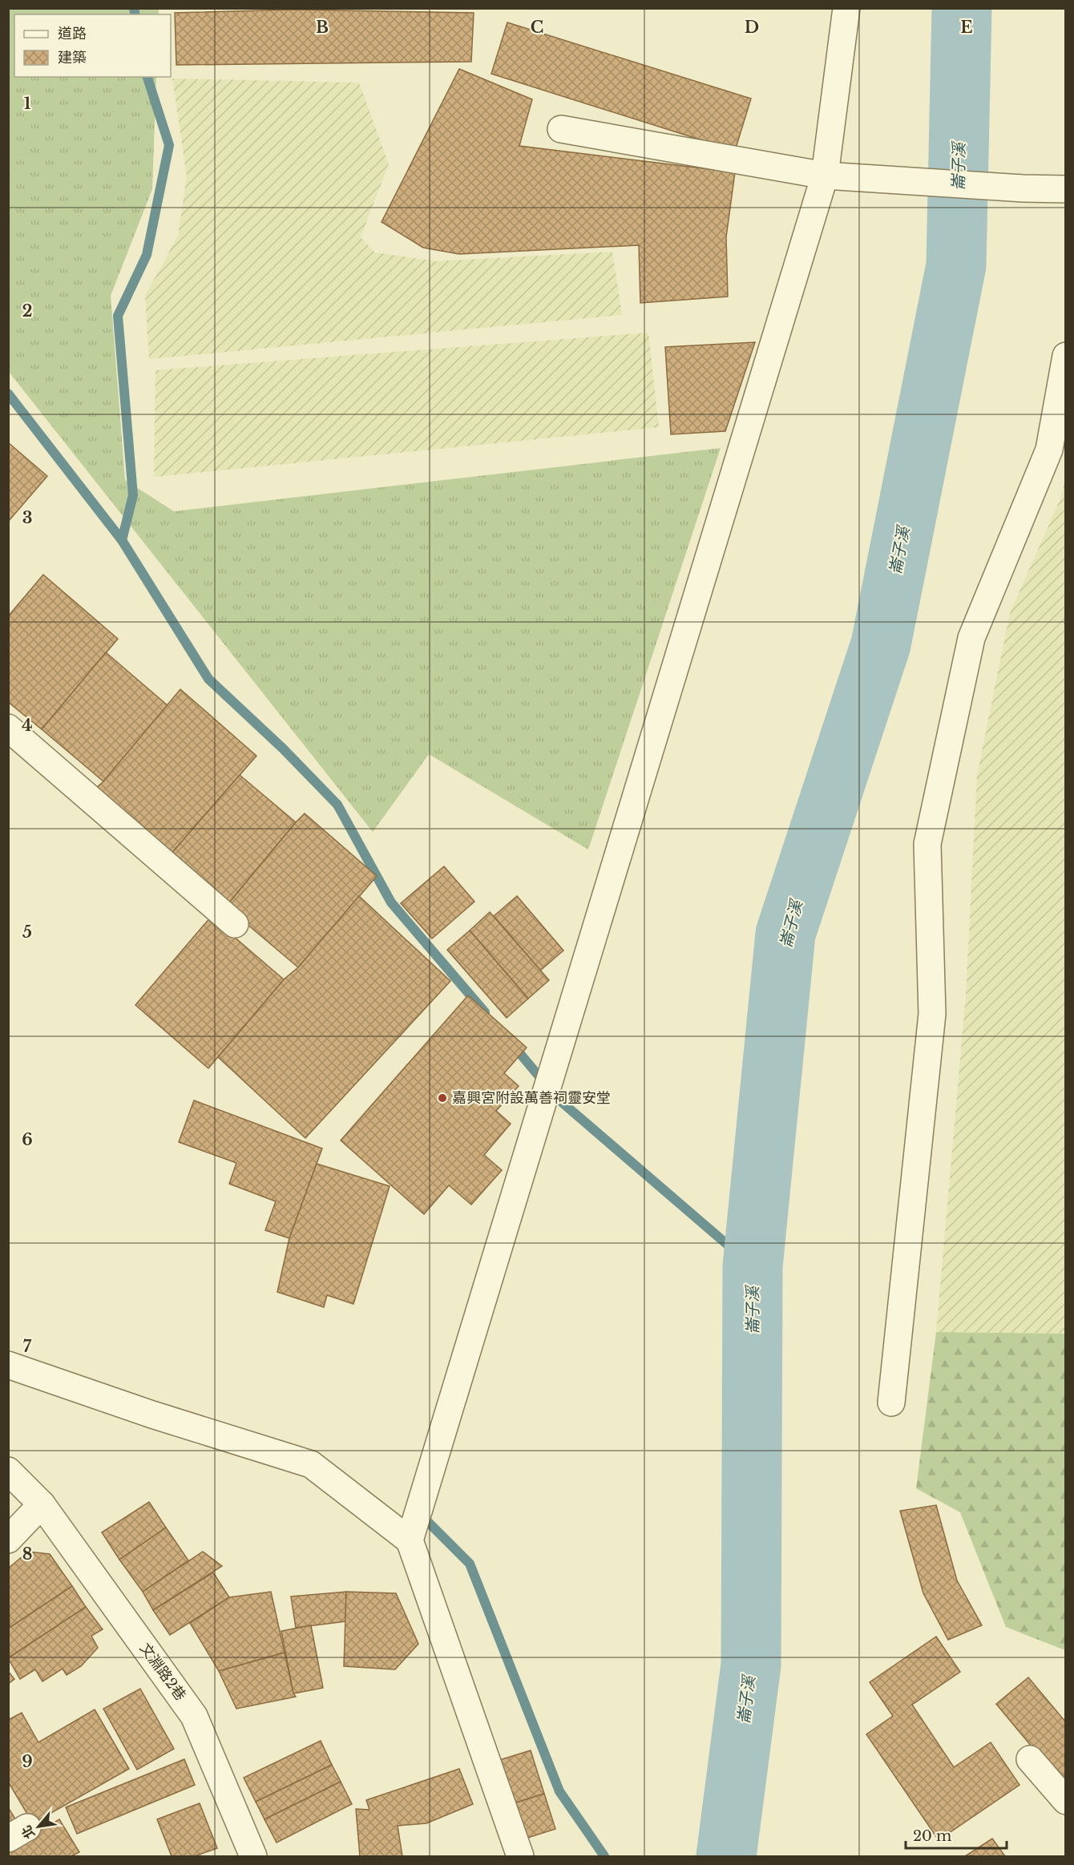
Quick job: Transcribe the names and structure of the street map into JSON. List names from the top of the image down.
{
  "streets": {
    "street": ["文淵路2巷"]
  },
  "water": ["崙子溪"],
  "places": ["嘉興宮附設萬善祠靈安堂"],
  "legend": ["道路", "建築"],
  "scale_bar": "20 m",
  "north": "bottom left",
  "grid": {
    "columns": [
      "B",
      "C",
      "D",
      "E"
    ],
    "rows": [
      "1",
      "2",
      "3",
      "4",
      "5",
      "6",
      "7",
      "8",
      "9"
    ]
  }
}
